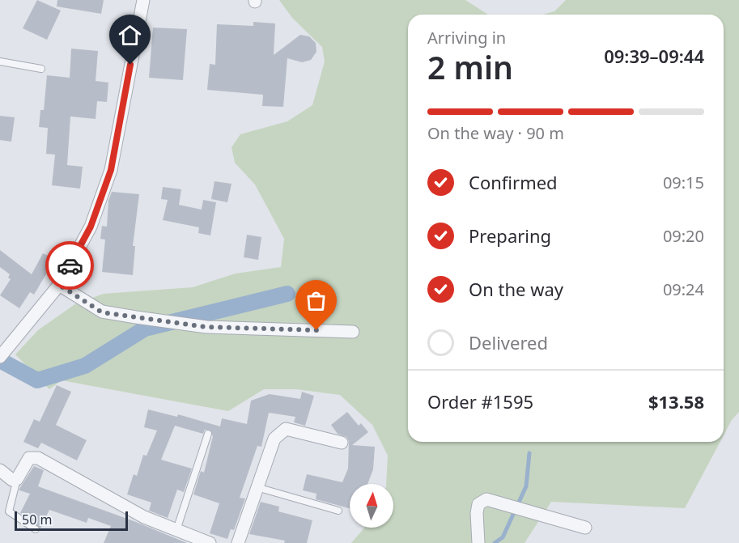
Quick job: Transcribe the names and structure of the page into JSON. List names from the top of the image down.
{
  "scale_bar": "50 m",
  "north": "top",
  "page": {
    "heading": ["2 min", "Arriving in", "09:39–09:44"],
    "panel": ["Order #1595", "$13.58"],
    "bar": "On the way · 90 m",
    "list": [
      ["Confirmed", "09:15"],
      ["Preparing", "09:20"],
      ["On the way", "09:24"],
      "Delivered"
    ],
    "scale": "50 m"
  }
}
